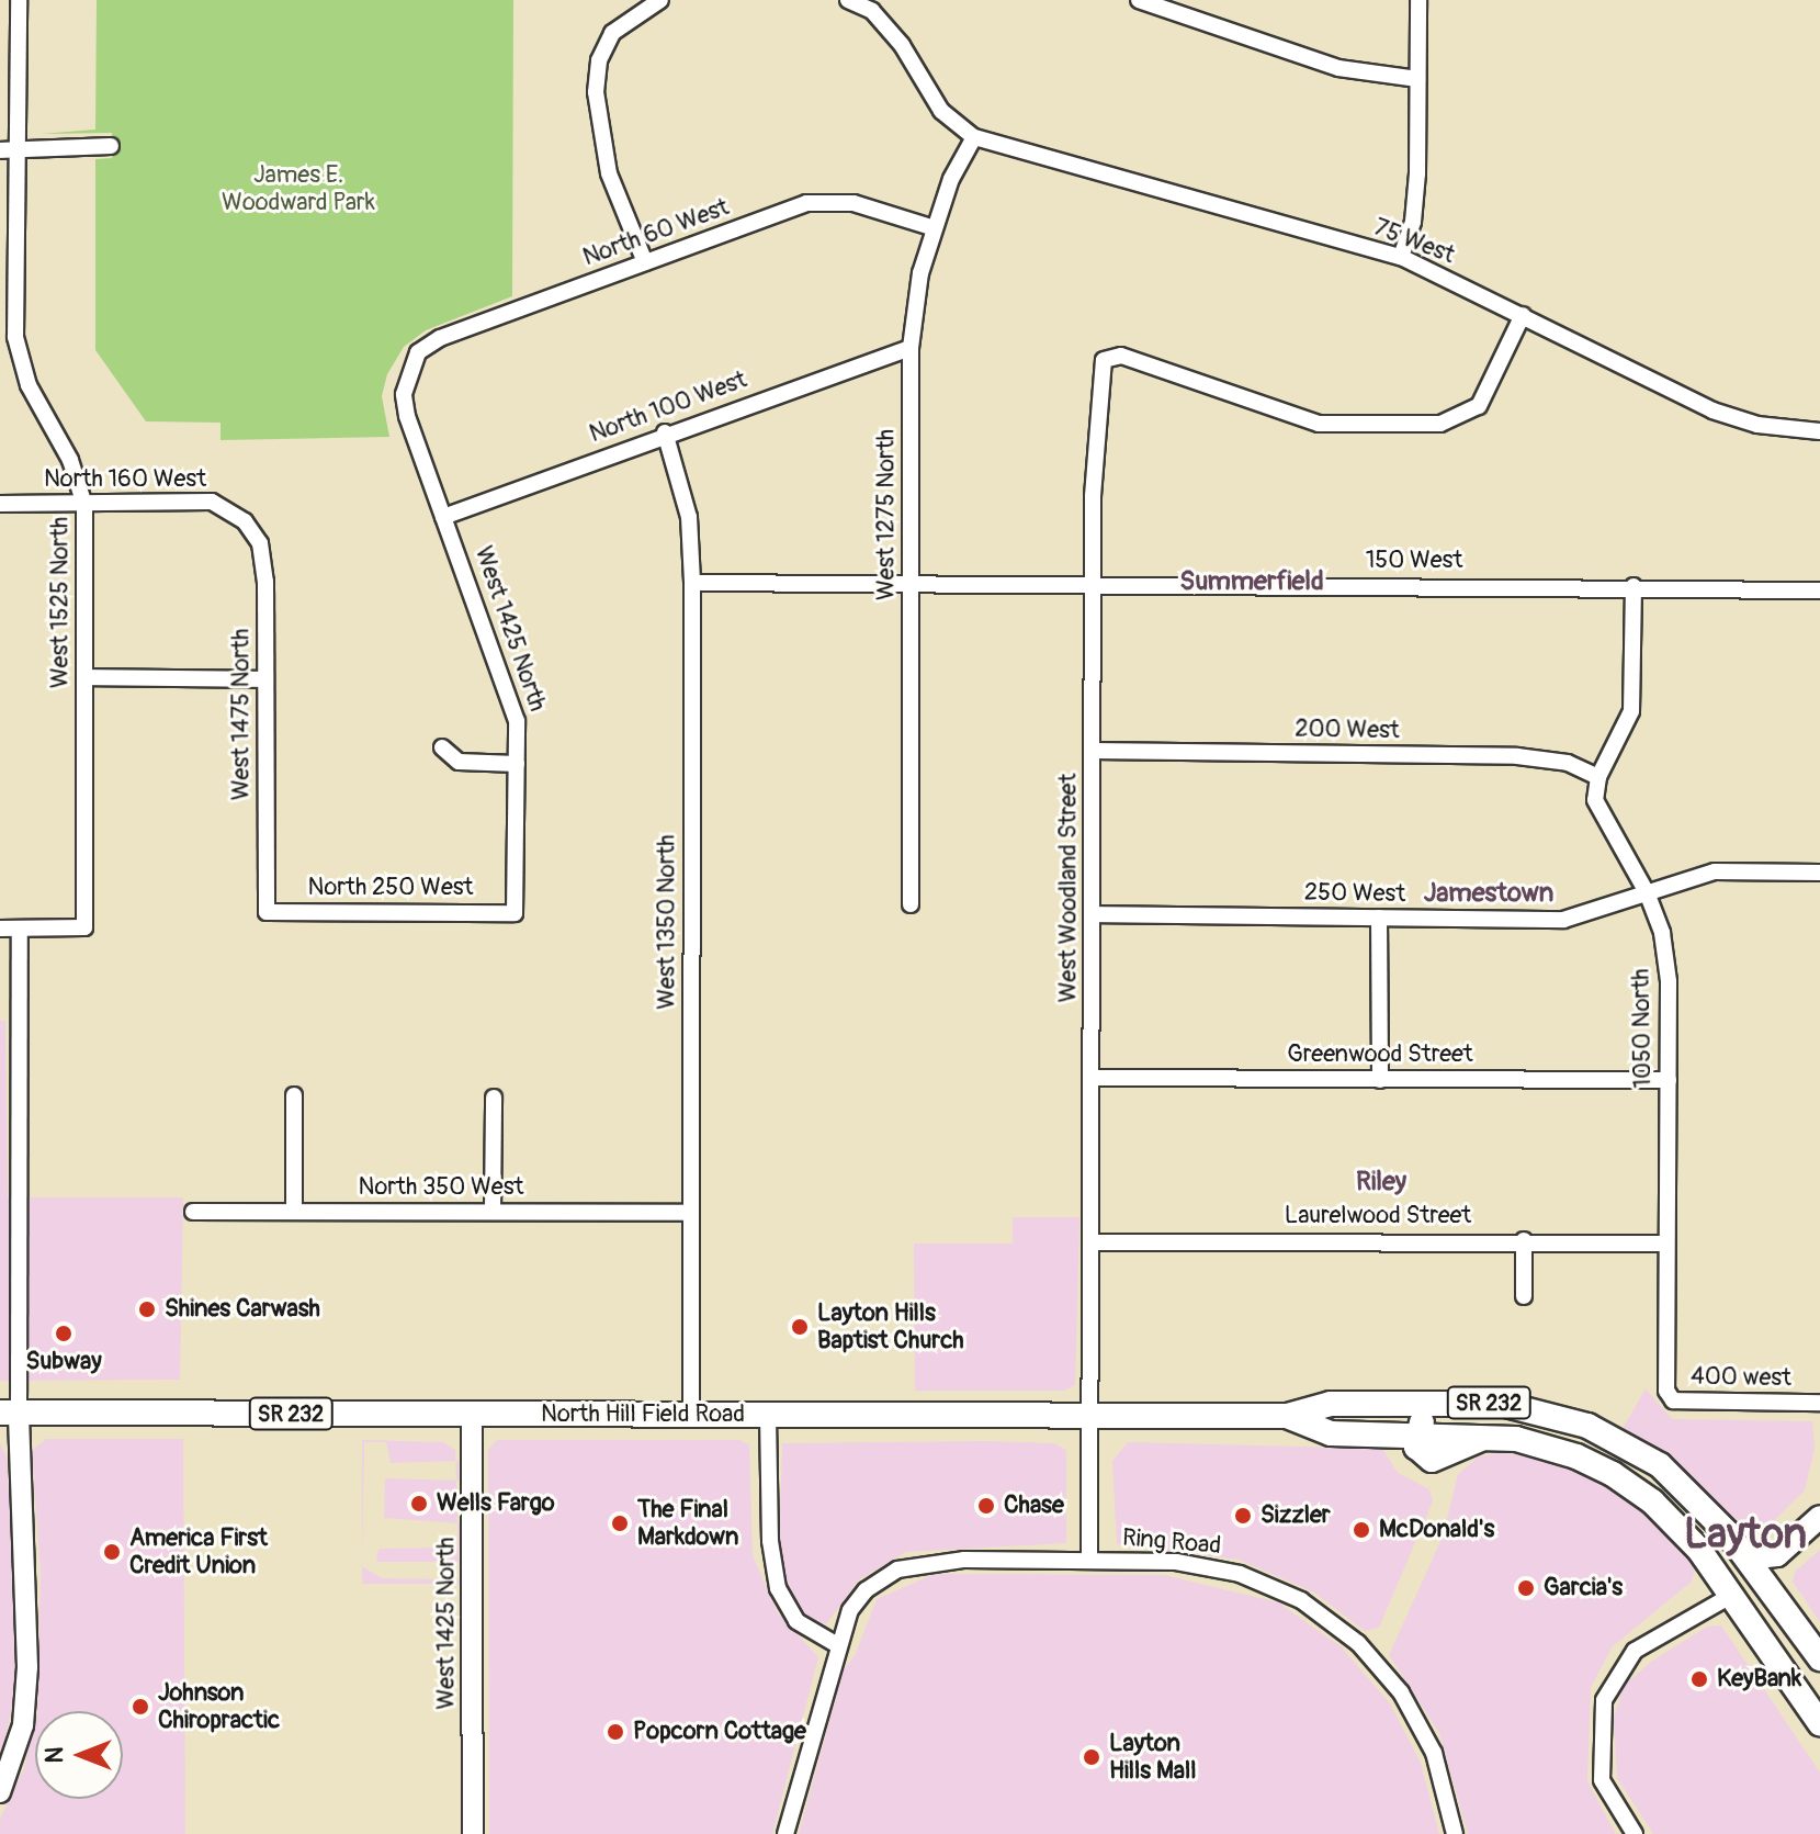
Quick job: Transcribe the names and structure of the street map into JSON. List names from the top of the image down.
{
  "streets": {
    "main road": ["SR 232", "North Hill Field Road"],
    "street": [
      "North 60 West",
      "75 West",
      "North 100 West",
      "North 160 West",
      "West 1275 North",
      "150 West",
      "West 1525 North",
      "West 1425 North",
      "West 1475 North",
      "200 West",
      "North 250 West",
      "West Woodland Street",
      "250 West",
      "West 1350 North",
      "1050 North",
      "Greenwood Street",
      "North 350 West",
      "Laurelwood Street",
      "400 west",
      "Ring Road"
    ]
  },
  "crossings": [
    ["North 60 West", "West 1275 North"],
    ["North 60 West", "West 1425 North"],
    ["75 West", "West 1275 North"],
    ["75 West", "West Woodland Street"],
    ["North 100 West", "West 1275 North"],
    ["North 100 West", "West 1425 North"],
    ["North 100 West", "West 1350 North"],
    ["North 160 West", "West 1525 North"],
    ["North 160 West", "West 1475 North"],
    ["West 1275 North", "150 West"],
    ["150 West", "West Woodland Street"],
    ["150 West", "West 1350 North"],
    ["West 1425 North", "North 250 West"],
    ["West 1425 North", "North Hill Field Road"],
    ["West 1475 North", "North 250 West"],
    ["200 West", "West Woodland Street"],
    ["200 West", "1050 North"],
    ["West Woodland Street", "250 West"],
    ["West Woodland Street", "Greenwood Street"],
    ["West Woodland Street", "Laurelwood Street"],
    ["West Woodland Street", "North Hill Field Road"],
    ["West Woodland Street", "Ring Road"],
    ["250 West", "1050 North"],
    ["West 1350 North", "North 350 West"],
    ["West 1350 North", "North Hill Field Road"],
    ["1050 North", "Greenwood Street"],
    ["1050 North", "Laurelwood Street"],
    ["1050 North", "400 west"],
    ["SR 232", "North Hill Field Road"]
  ],
  "districts": [
    "Summerfield",
    "Jamestown",
    "Riley",
    "Layton"
  ],
  "parks": ["James E. Woodward Park"],
  "places": [
    "Shines Carwash",
    "Layton Hills Baptist Church",
    "Subway",
    "Wells Fargo",
    "Chase",
    "Sizzler",
    "The Final Markdown",
    "McDonald's",
    "America First Credit Union",
    "Garcia's",
    "KeyBank",
    "Johnson Chiropractic",
    "Popcorn Cottage",
    "Layton Hills Mall"
  ],
  "north": "left"
}
